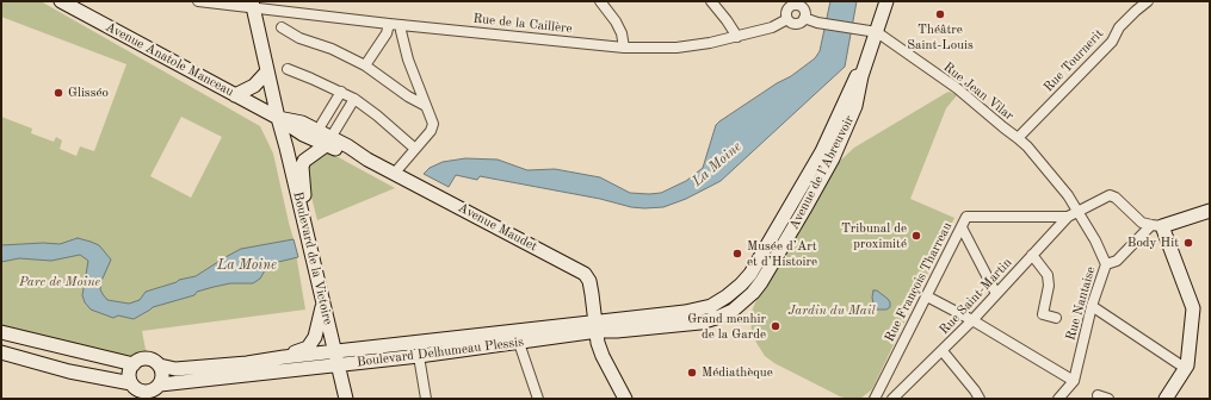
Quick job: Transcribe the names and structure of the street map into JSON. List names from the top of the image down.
{
  "streets": {
    "main road": [
      "Avenue Anatole Manceau",
      "Avenue de l’Abreuvoir",
      "Avenue Maudet",
      "Boulevard de la Victoire",
      "Boulevard Delhumeau Plessis"
    ],
    "street": [
      "Rue de la Caillère",
      "Rue Tournerit",
      "Rue Jean Vilar",
      "Rue François Tharreau",
      "Rue Saint-Martin",
      "Rue Nantaise"
    ]
  },
  "crossings": [
    ["Rue de la Caillère", "Boulevard de la Victoire"],
    ["Avenue Anatole Manceau", "Avenue Maudet"],
    ["Avenue Anatole Manceau", "Boulevard de la Victoire"],
    ["Rue Tournerit", "Rue Jean Vilar"],
    ["Rue Jean Vilar", "Avenue de l’Abreuvoir"],
    ["Rue Jean Vilar", "Rue Saint-Martin"],
    ["Rue Jean Vilar", "Rue Nantaise"],
    ["Avenue de l’Abreuvoir", "Boulevard Delhumeau Plessis"],
    ["Avenue Maudet", "Boulevard de la Victoire"],
    ["Avenue Maudet", "Boulevard Delhumeau Plessis"],
    ["Boulevard de la Victoire", "Boulevard Delhumeau Plessis"],
    ["Rue François Tharreau", "Rue Saint-Martin"],
    ["Rue Saint-Martin", "Rue Nantaise"]
  ],
  "water": ["La Moine"],
  "parks": ["Parc de Moine", "Jardin du Mail"],
  "places": [
    "Théâtre Saint-Louis",
    "Glisséo",
    "Tribunal de proximité",
    "Body Hit",
    "Musée d’Art et d’Histoire",
    "Grand menhir de la Garde",
    "Médiathèque"
  ]
}
